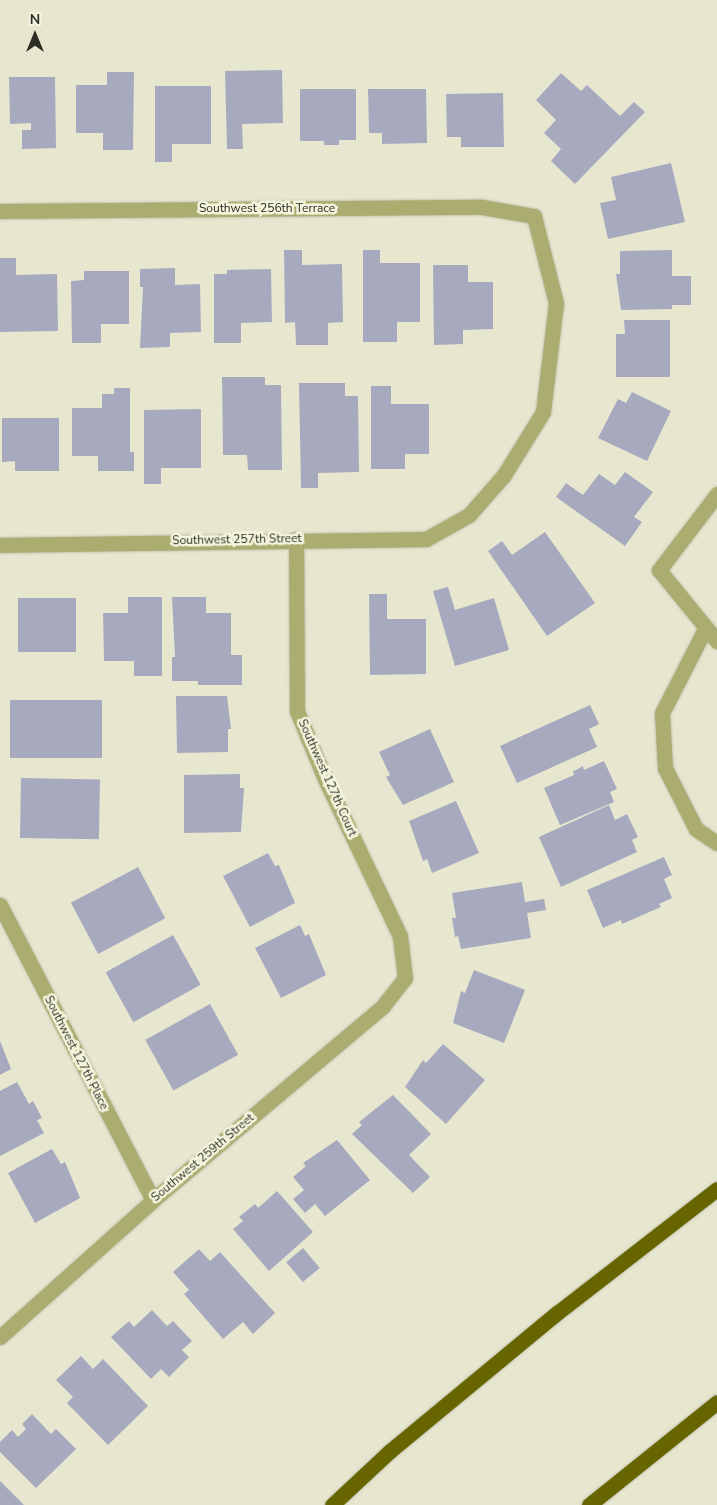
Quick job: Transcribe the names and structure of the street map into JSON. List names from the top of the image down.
{
  "streets": {
    "street": [
      "Southwest 256th Terrace",
      "Southwest 257th Street",
      "Southwest 127th Court",
      "Southwest 127th Place",
      "Southwest 259th Street"
    ]
  },
  "crossings": [
    ["Southwest 256th Terrace", "Southwest 257th Street"],
    ["Southwest 257th Street", "Southwest 127th Court"],
    ["Southwest 127th Court", "Southwest 259th Street"],
    ["Southwest 127th Place", "Southwest 259th Street"]
  ],
  "north": "top"
}
